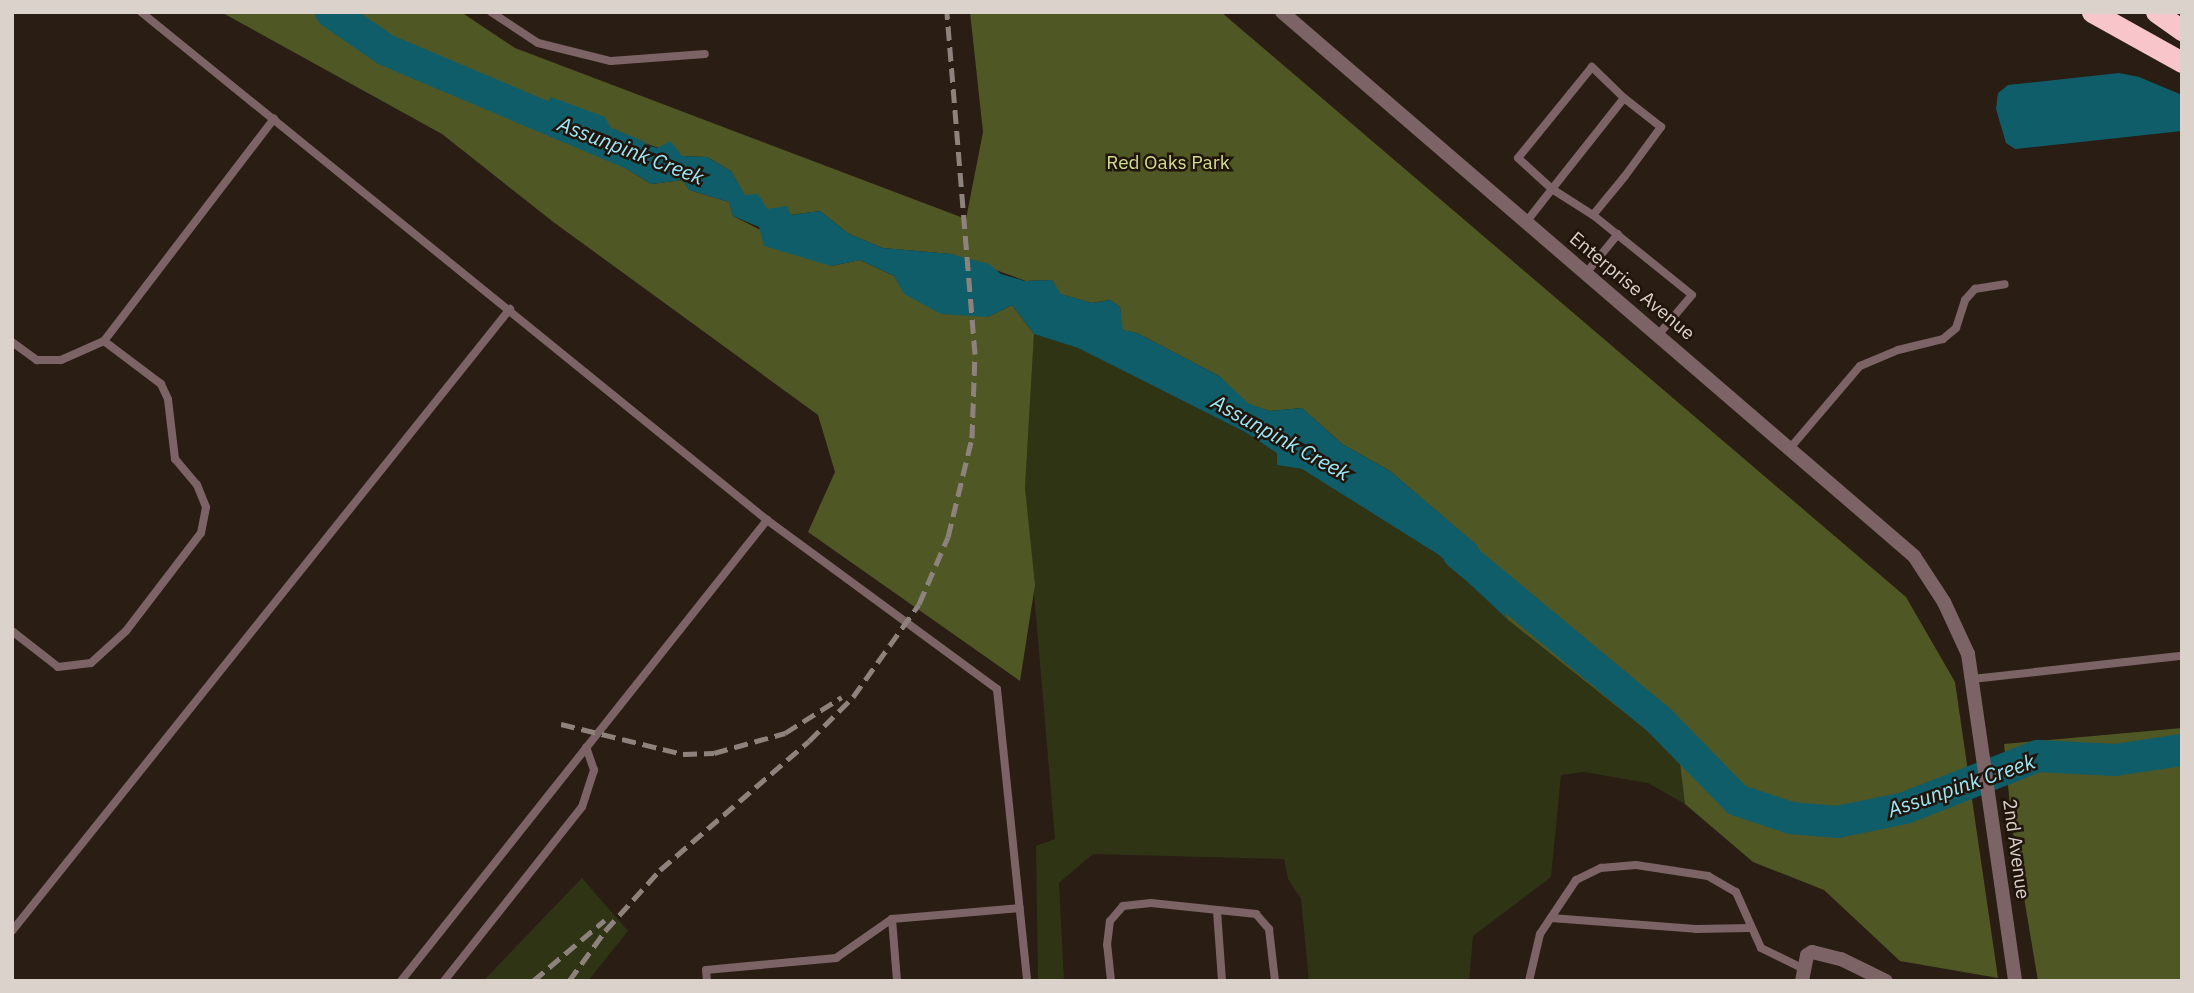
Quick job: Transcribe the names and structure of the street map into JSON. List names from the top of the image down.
{
  "streets": {
    "street": ["Enterprise Avenue", "2nd Avenue"]
  },
  "crossings": [
    ["Enterprise Avenue", "2nd Avenue"]
  ],
  "water": ["Assunpink Creek"],
  "parks": ["Red Oaks Park"]
}
